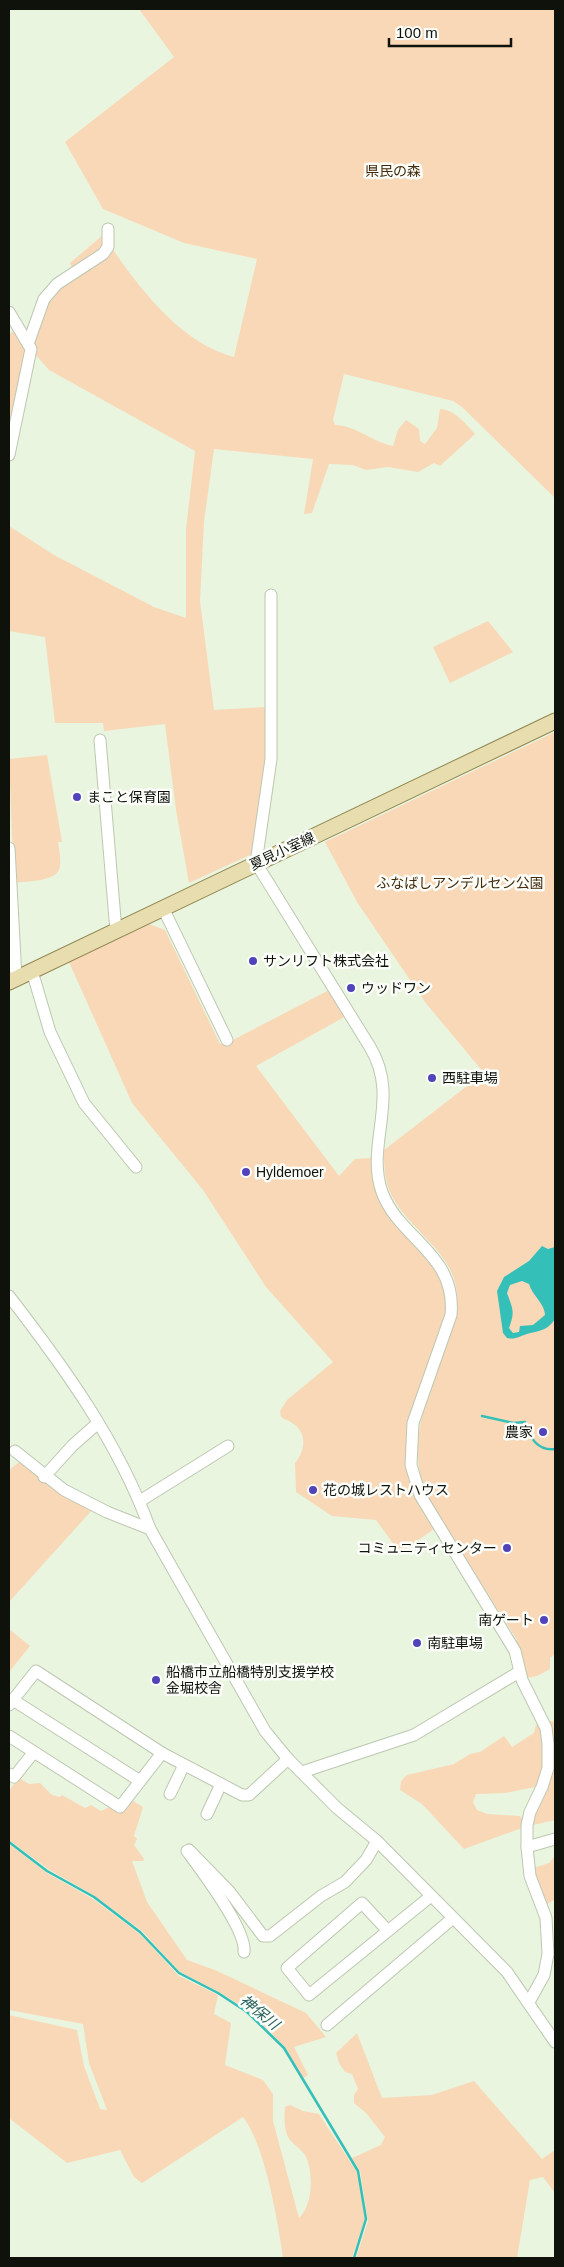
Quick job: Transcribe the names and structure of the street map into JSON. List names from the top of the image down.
{
  "streets": {
    "main road": ["夏見小室線"]
  },
  "water": ["神保川"],
  "parks": ["県民の森", "ふなばしアンデルセン公園"],
  "places": [
    "まこと保育園",
    "サンリフト株式会社",
    "ウッドワン",
    "西駐車場",
    "Hyldemoer",
    "農家",
    "花の城レストハウス",
    "コミュニティセンター",
    "南ゲート",
    "南駐車場",
    "船橋市立船橋特別支援学校 金堀校舎"
  ],
  "scale_bar": "100 m"
}
